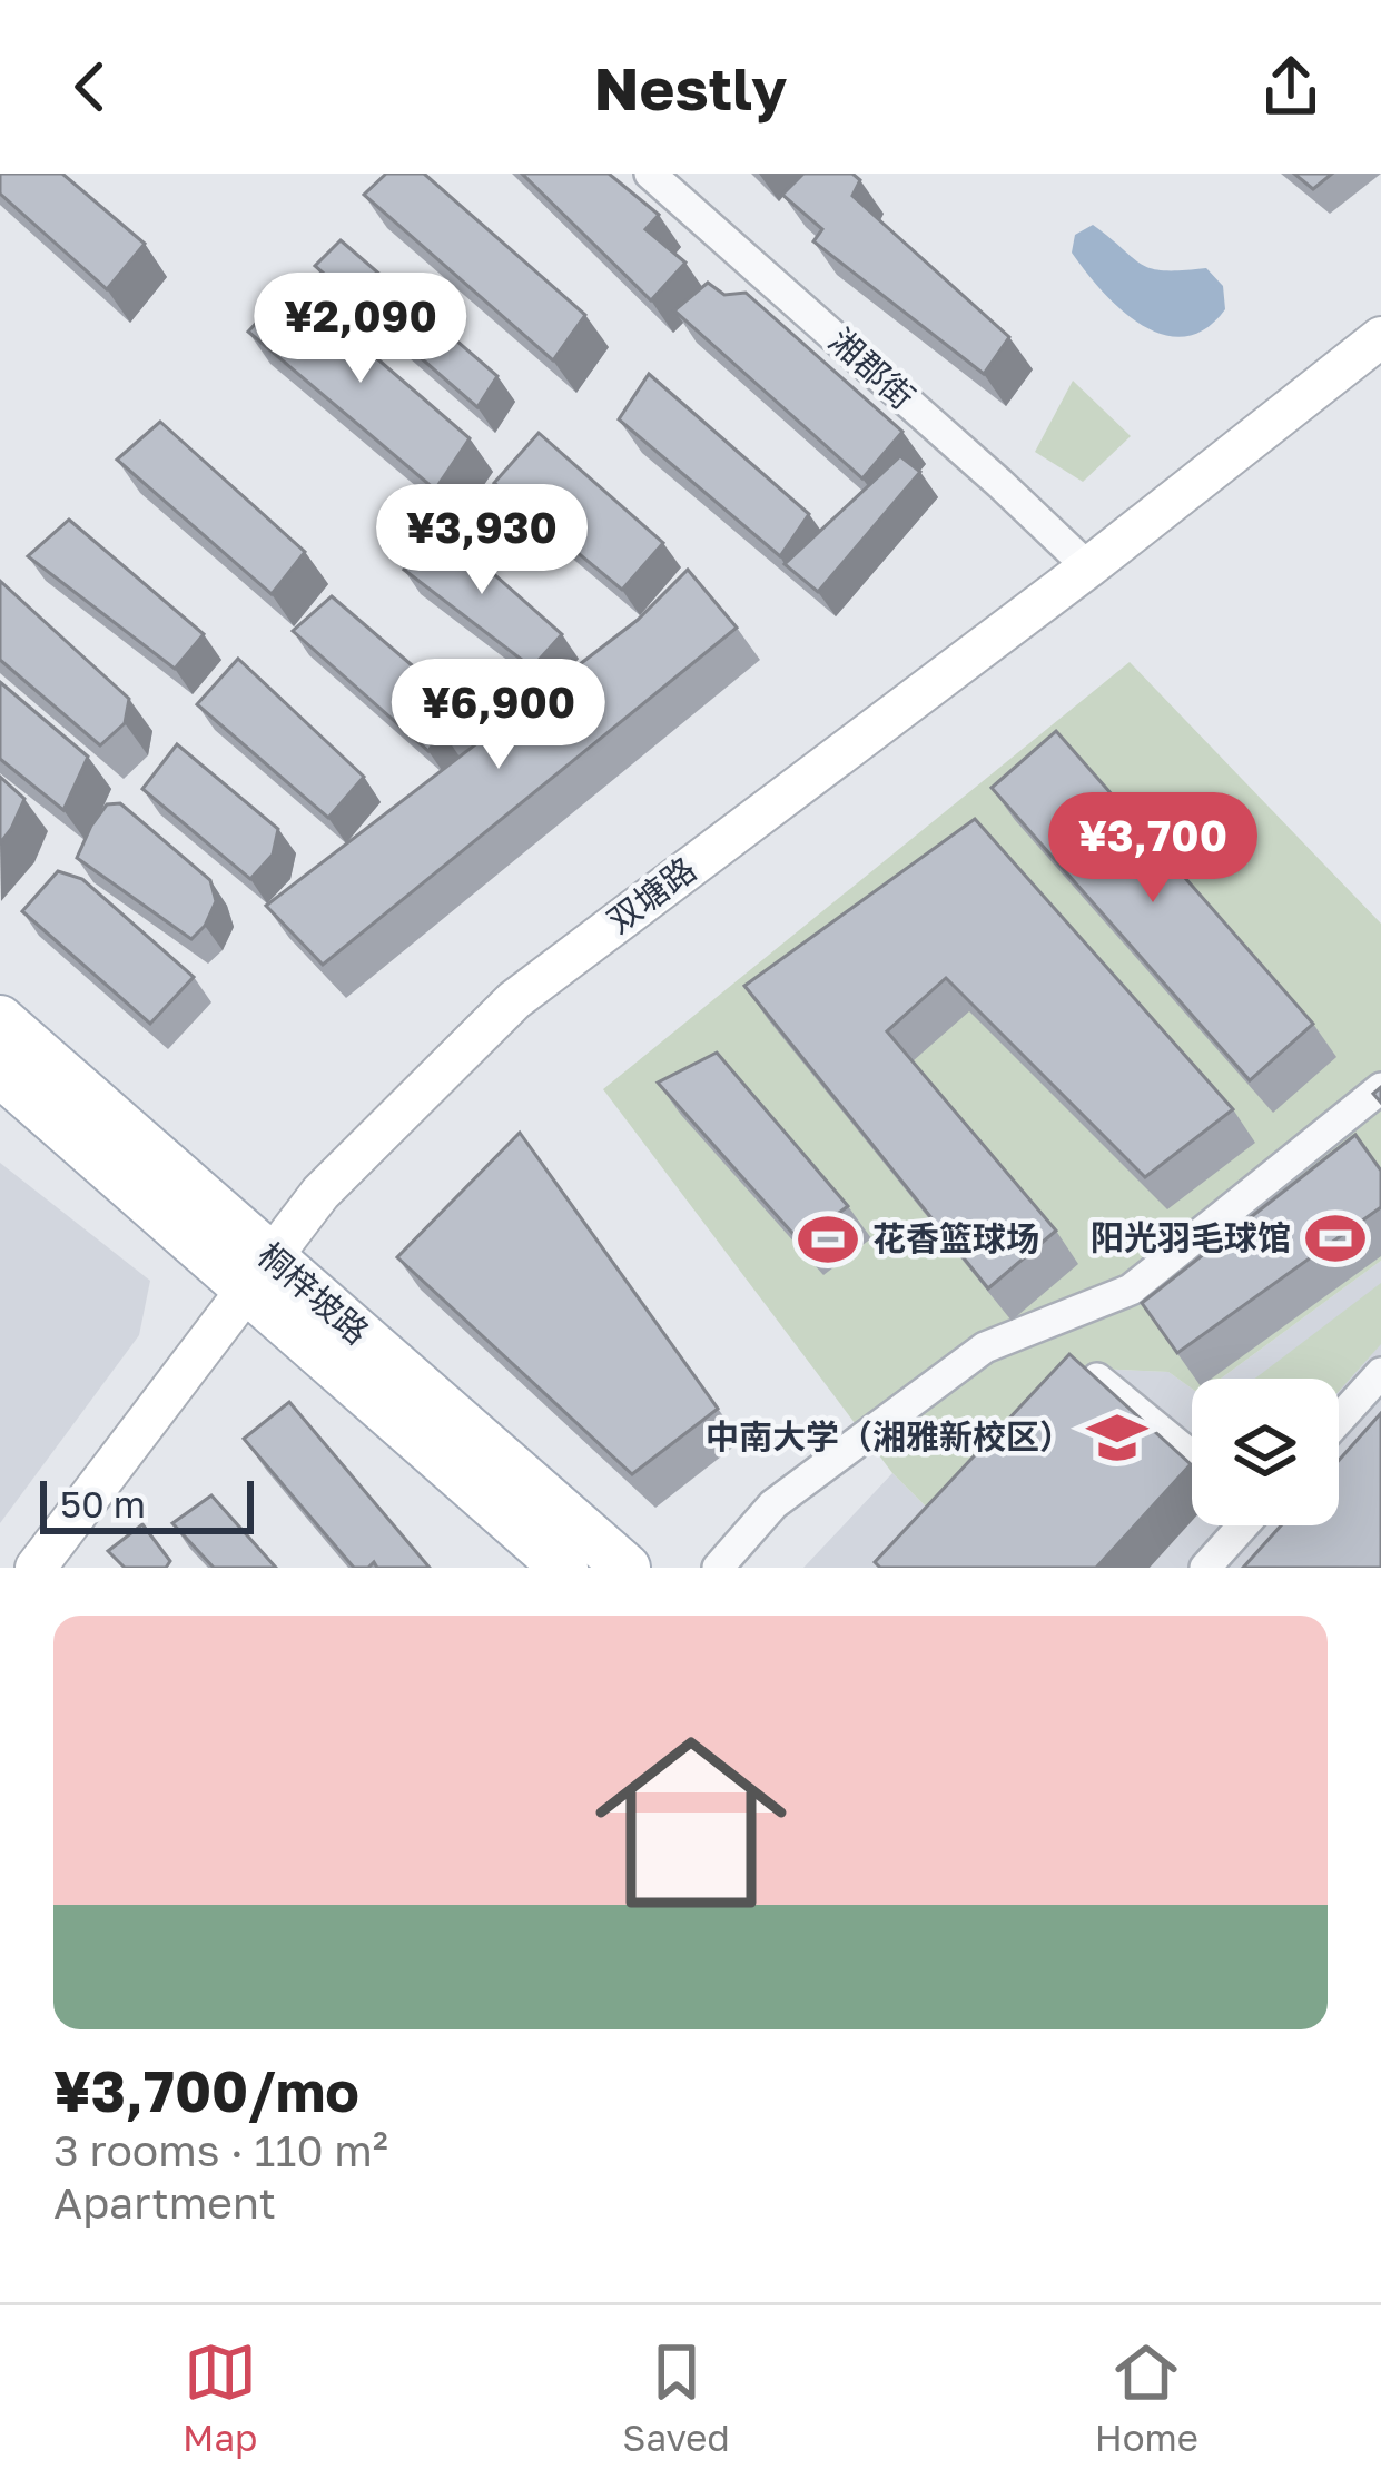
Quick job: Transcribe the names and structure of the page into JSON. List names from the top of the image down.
{
  "streets": {
    "main road": ["桐梓坡路"],
    "street": ["湘郡街", "双塘路"]
  },
  "crossings": [
    ["湘郡街", "双塘路"],
    ["双塘路", "桐梓坡路"]
  ],
  "places": {
    "sports": ["阳光羽毛球馆", "花香篮球场"],
    "school or university": ["中南大学（湘雅新校区）"]
  },
  "scale_bar": "50 m",
  "page": {
    "header": "Nestly",
    "price": [
      "¥2,090",
      "¥3,930",
      "¥6,900",
      "¥3,700"
    ],
    "scale": "50 m",
    "list": [
      {
        "name": "¥3,700/mo",
        "note": "3 rooms · 110 m² · Apartment"
      }
    ],
    "tabs": ["Map", "Saved", "Home"]
  }
}
